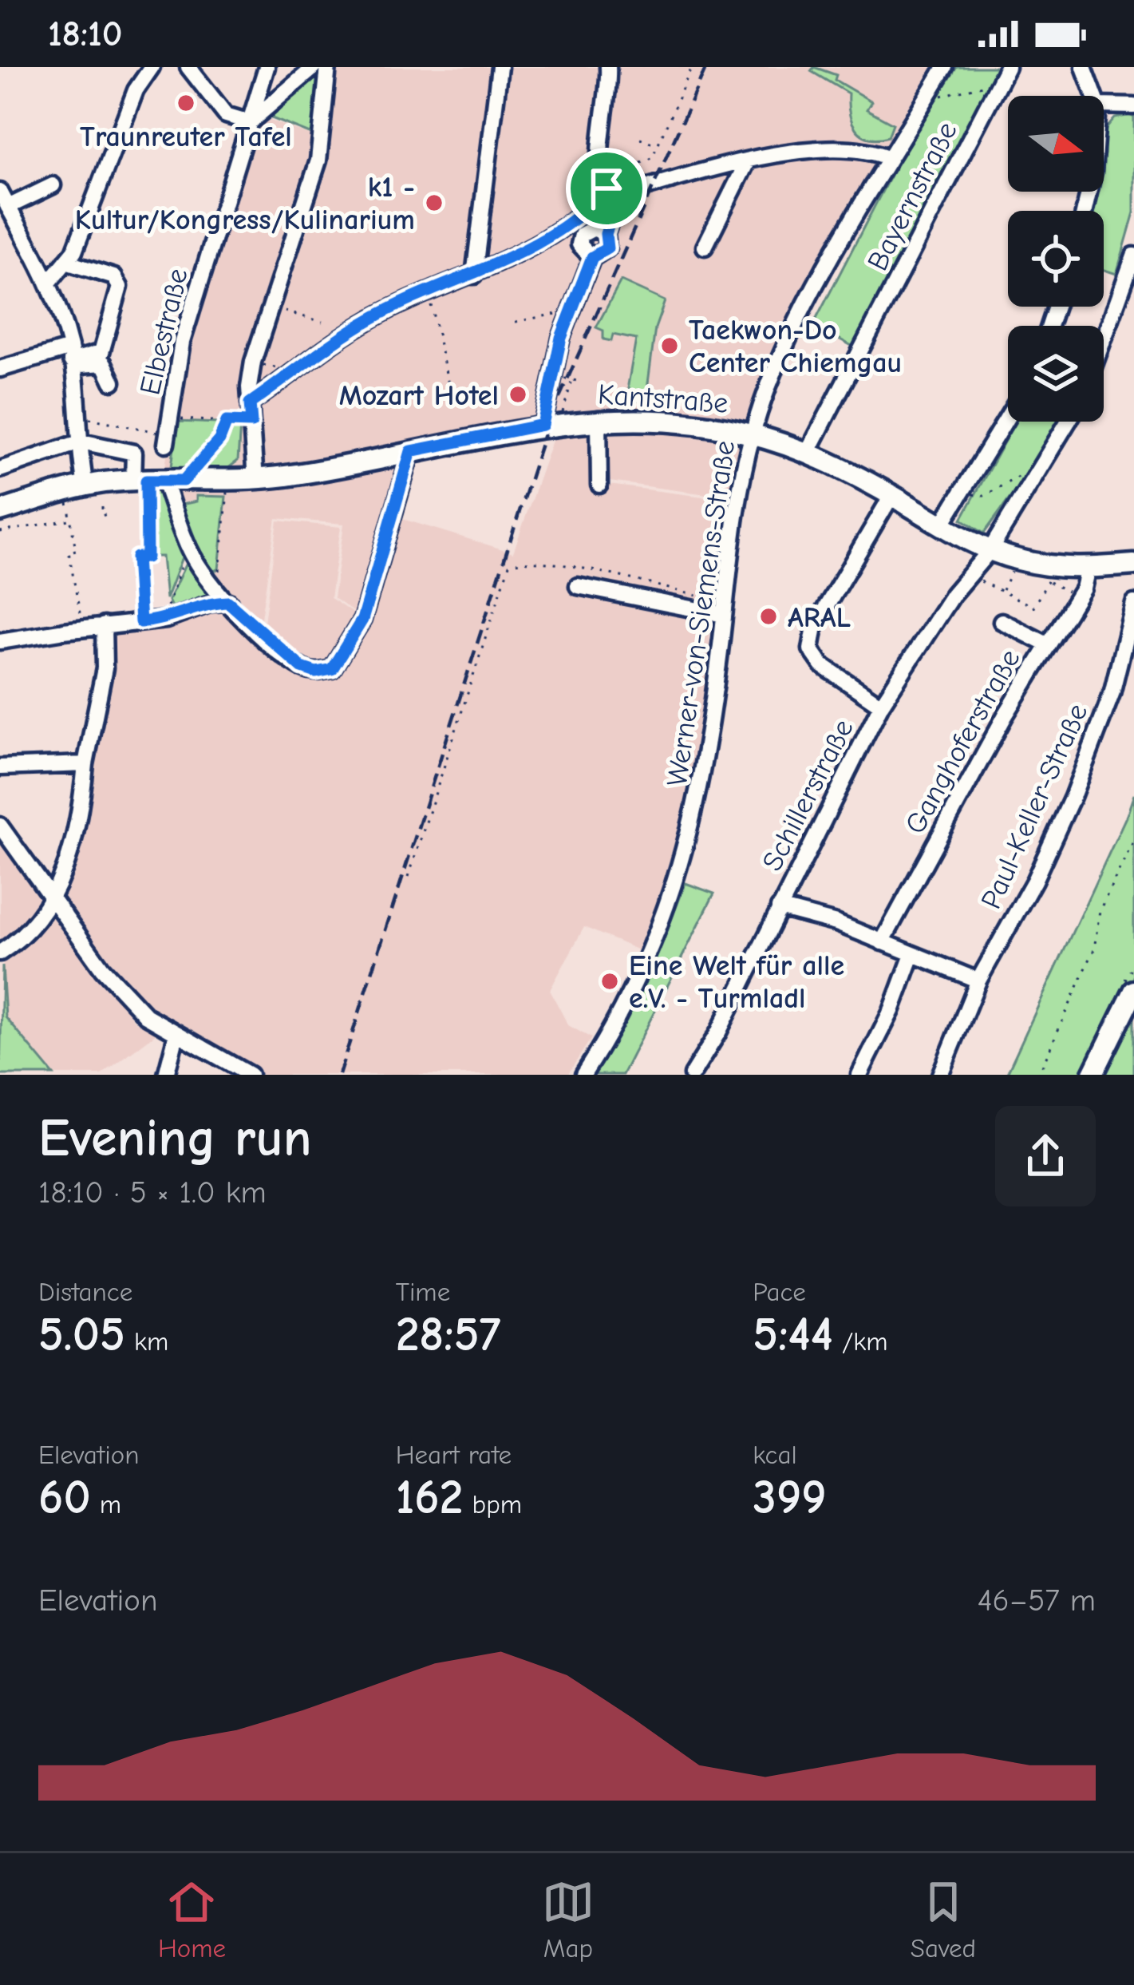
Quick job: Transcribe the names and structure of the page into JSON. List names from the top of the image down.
{
  "streets": {
    "main road": ["Kantstraße"],
    "street": [
      "Bayernstraße",
      "Elbestraße",
      "Werner-von-Siemens-Straße",
      "Ganghoferstraße",
      "Schillerstraße",
      "Paul-Keller-Straße"
    ]
  },
  "crossings": [
    ["Bayernstraße", "Kantstraße"],
    ["Kantstraße", "Werner-von-Siemens-Straße"],
    ["Kantstraße", "Ganghoferstraße"],
    ["Kantstraße", "Schillerstraße"]
  ],
  "places": [
    "Traunreuter Tafel",
    "k1 - Kultur/Kongress/Kulinarium",
    "Taekwon-Do Center Chiemgau",
    "Mozart Hotel",
    "ARAL",
    "Eine Welt für alle e.V. - Turmladl"
  ],
  "north": "right",
  "page": {
    "status": "18:10",
    "heading": ["Evening run", "18:10 · 5 × 1.0 km"],
    "stats": [
      ["Distance", "5.05 km"],
      ["Time", "28:57"],
      ["Pace", "5:44 /km"],
      ["Elevation", "60 m"],
      ["Heart rate", "162 bpm"],
      ["kcal", "399"]
    ],
    "chart": ["Elevation", "46–57 m"],
    "tabs": ["Home", "Map", "Saved"]
  }
}
